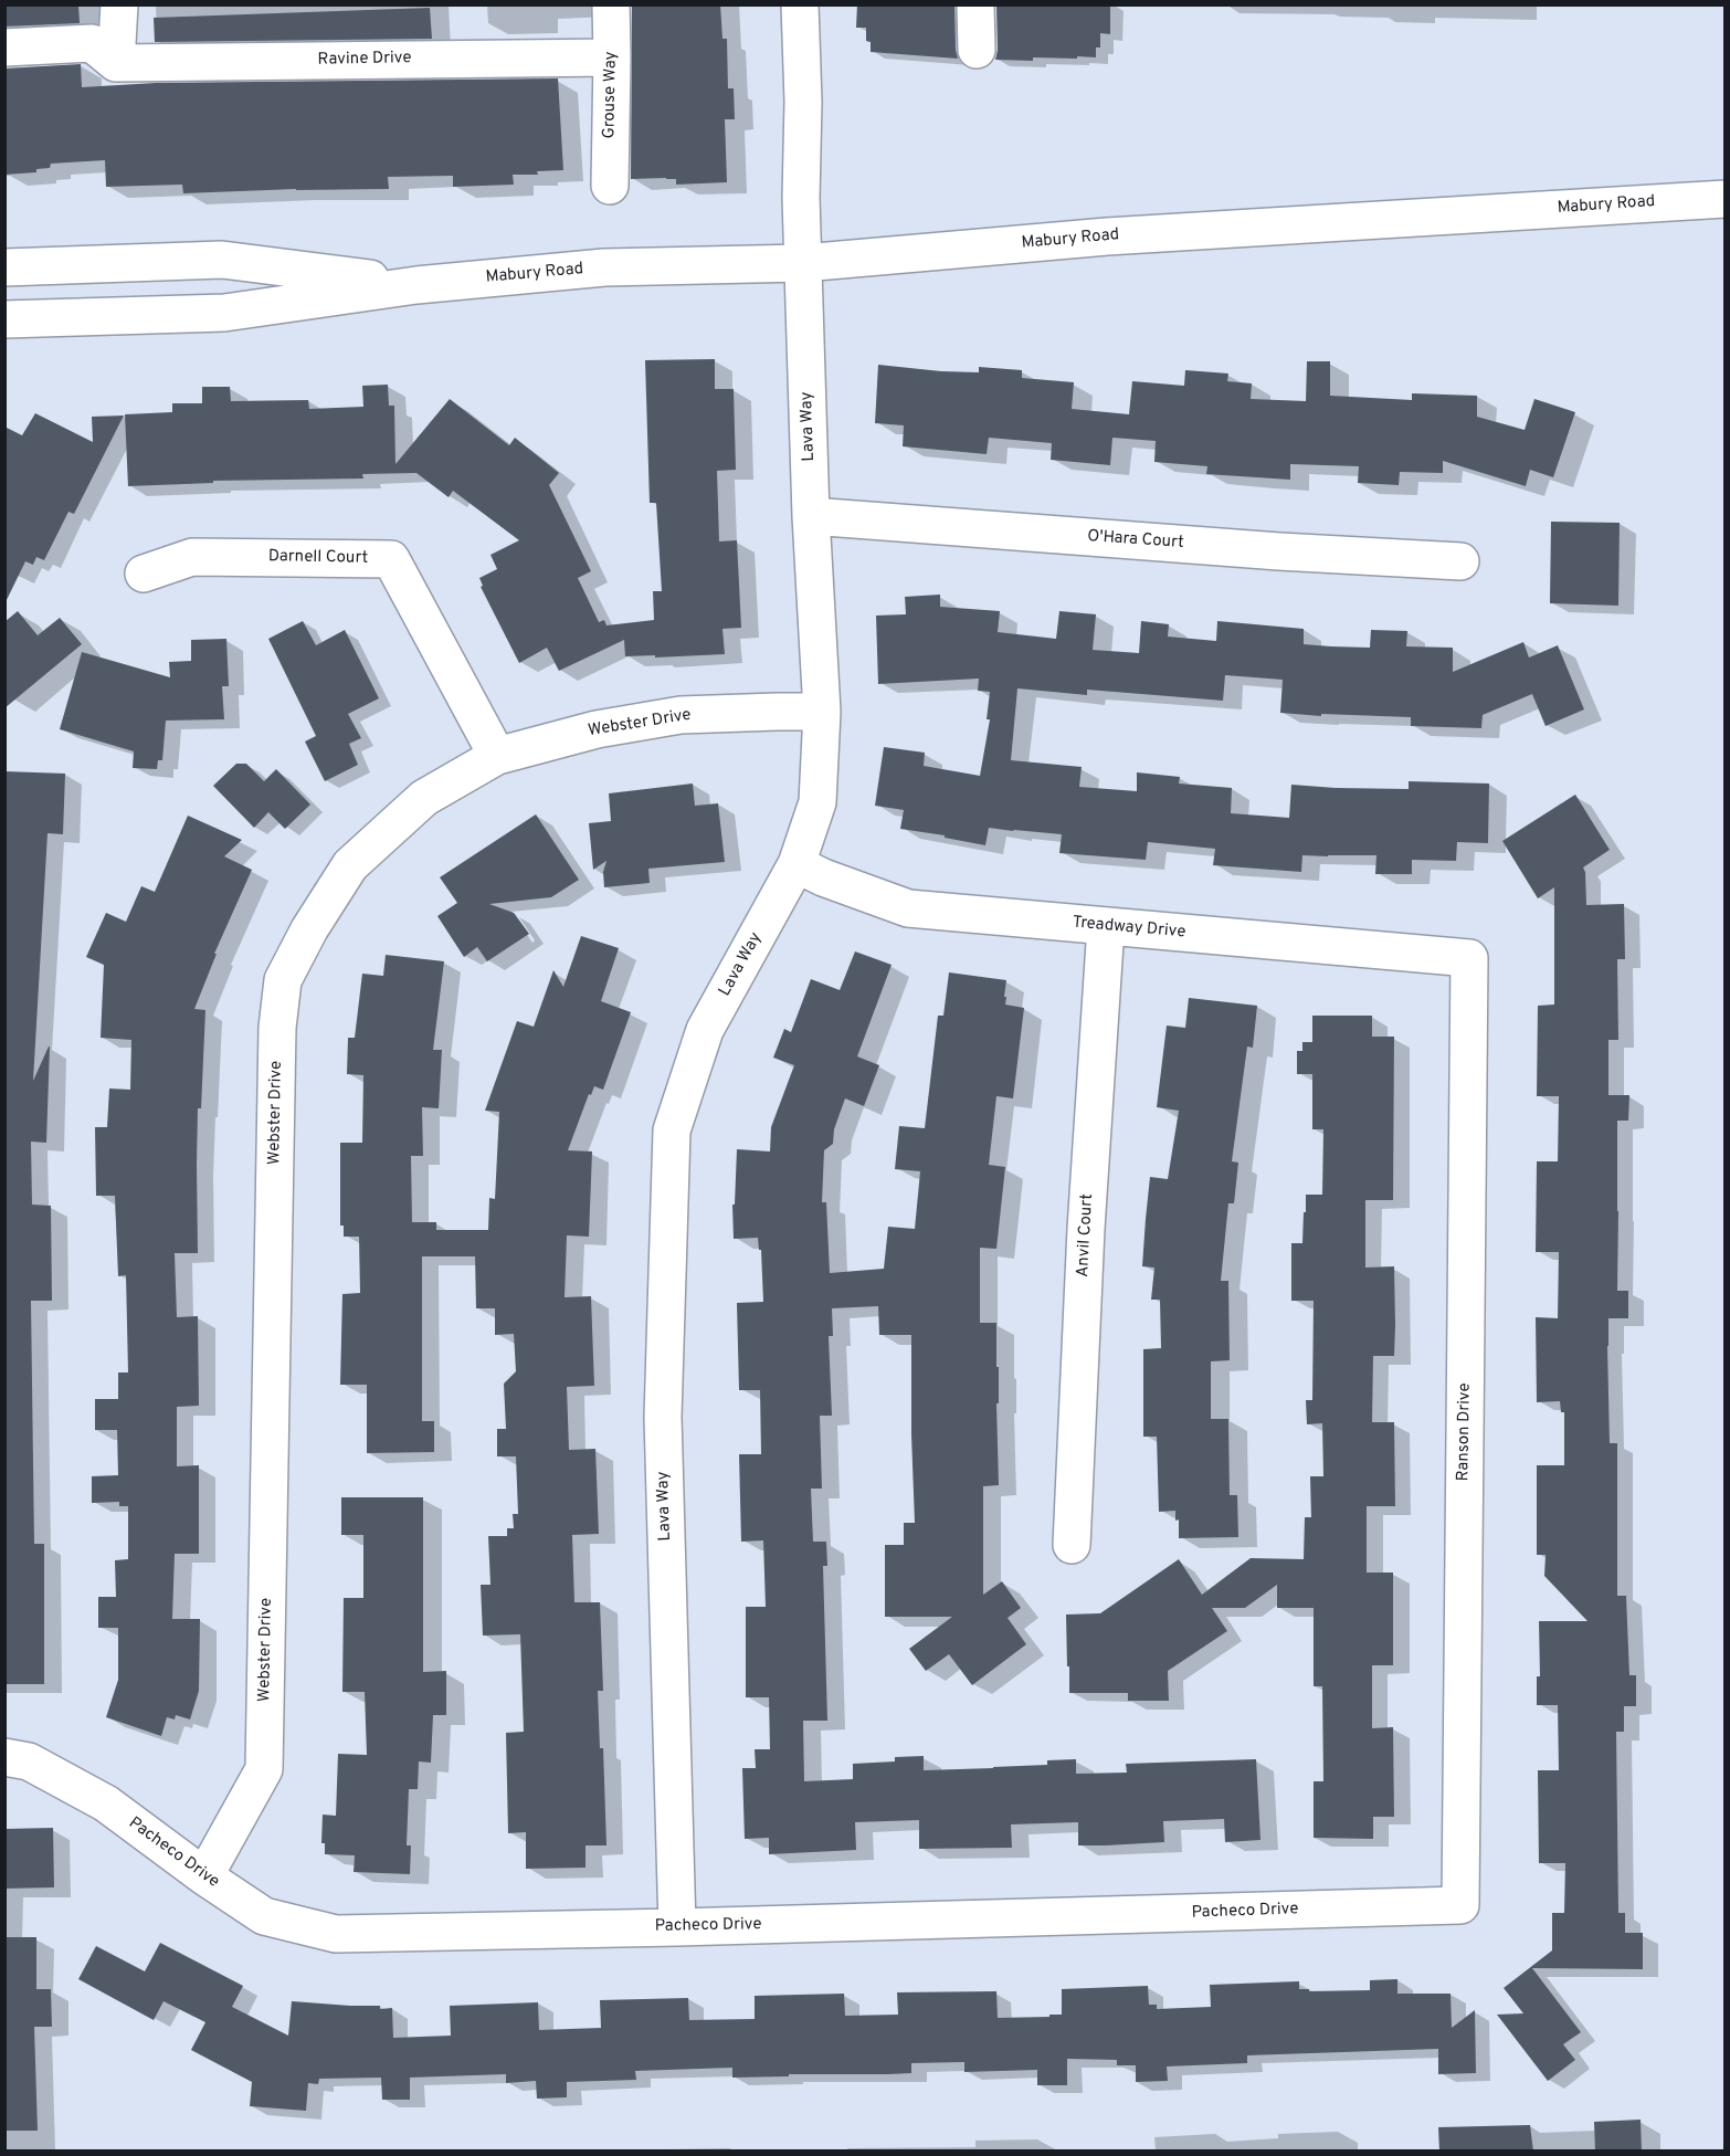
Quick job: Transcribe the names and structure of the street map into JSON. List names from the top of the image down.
{
  "streets": {
    "street": [
      "Ravine Drive",
      "Grouse Way",
      "Mabury Road",
      "Lava Way",
      "O'Hara Court",
      "Darnell Court",
      "Webster Drive",
      "Treadway Drive",
      "Anvil Court",
      "Ranson Drive",
      "Pacheco Drive"
    ]
  },
  "crossings": [
    ["Ravine Drive", "Grouse Way"],
    ["Mabury Road", "Lava Way"],
    ["Lava Way", "O'Hara Court"],
    ["Lava Way", "Webster Drive"],
    ["Lava Way", "Treadway Drive"],
    ["Lava Way", "Pacheco Drive"],
    ["Darnell Court", "Webster Drive"],
    ["Webster Drive", "Pacheco Drive"],
    ["Treadway Drive", "Anvil Court"],
    ["Treadway Drive", "Ranson Drive"],
    ["Ranson Drive", "Pacheco Drive"]
  ]
}
